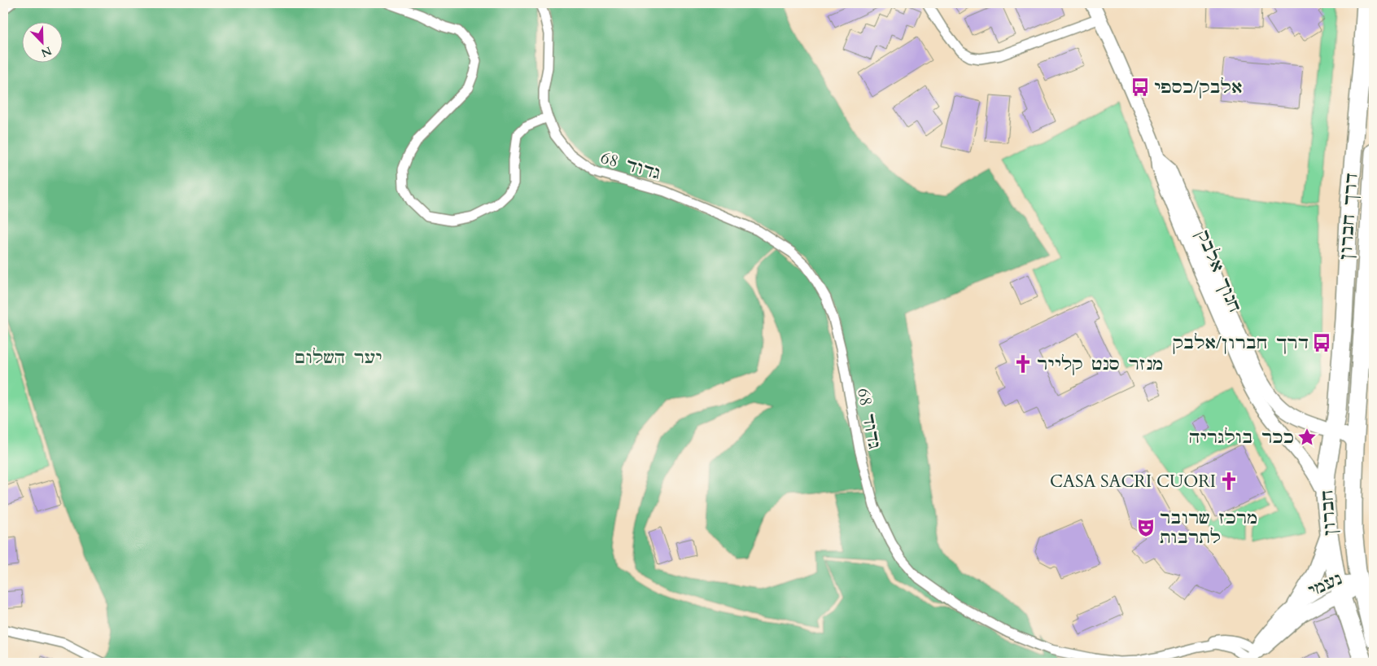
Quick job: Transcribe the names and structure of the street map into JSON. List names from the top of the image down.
{
  "streets": {
    "highway": ["דרך חברון", "חברון"],
    "street": ["גדוד 68", "חנוך אלבק", "נעמי"]
  },
  "crossings": [
    ["גדוד 68", "נעמי"],
    ["דרך חברון", "חנוך אלבק"],
    ["דרך חברון", "חברון"],
    ["חנוך אלבק", "חברון"],
    ["חברון", "נעמי"]
  ],
  "parks": ["יער השלום"],
  "places": {
    "bus stop": ["אלבק/כספי", "דרך חברון/אלבק"],
    "church": ["מנזר סנט קלייר", "CASA SACRI CUORI"],
    "place": ["ככר בולגריה"],
    "theatre": ["מרכז שרובר לתרבות"]
  },
  "north": "bottom right"
}
